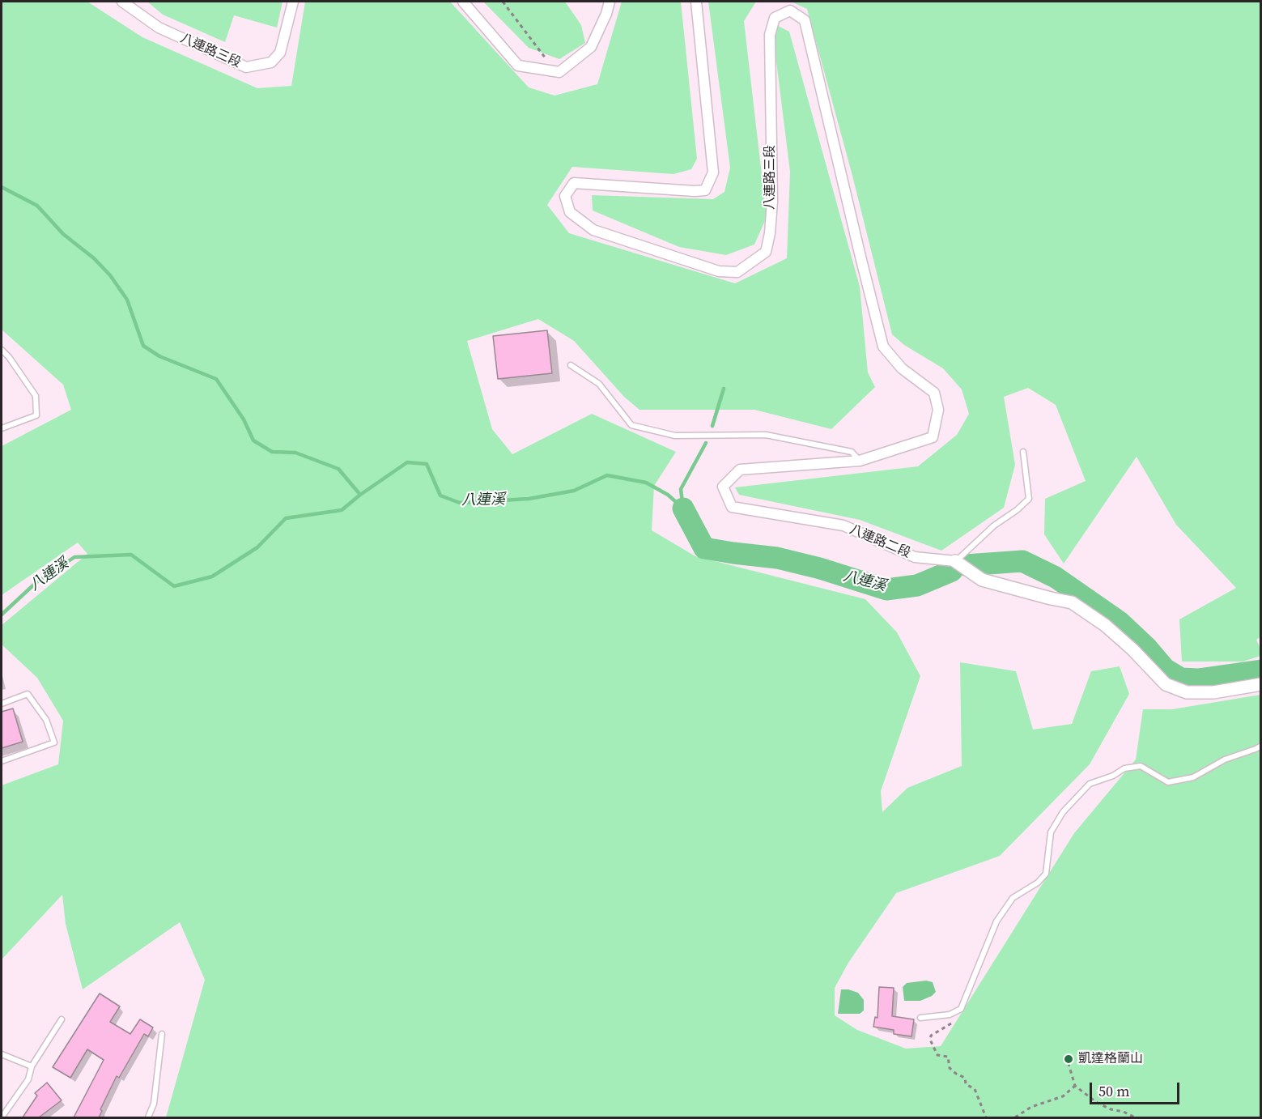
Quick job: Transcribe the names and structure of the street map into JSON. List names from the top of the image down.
{
  "streets": {
    "street": ["八連路三段", "八連路二段"]
  },
  "crossings": [
    ["八連路三段", "八連路二段"]
  ],
  "water": ["八連溪"],
  "places": ["凱達格蘭山"],
  "scale_bar": "50 m"
}
